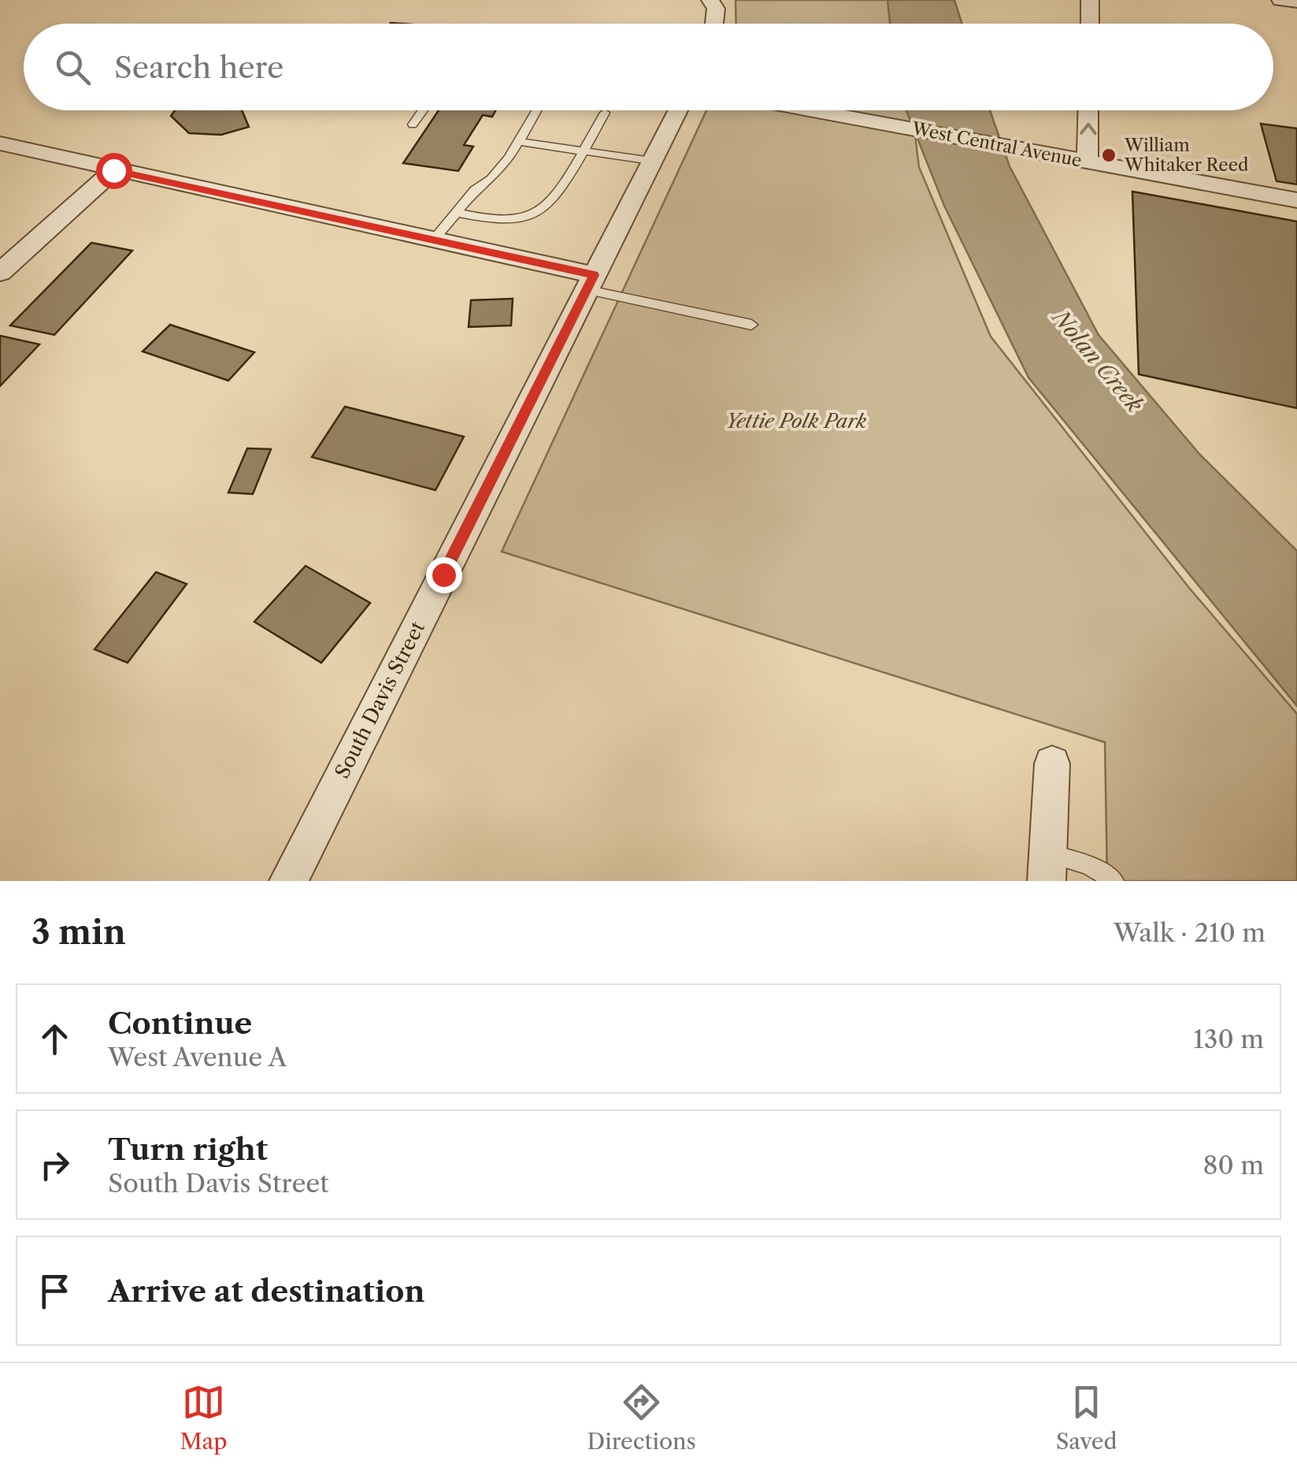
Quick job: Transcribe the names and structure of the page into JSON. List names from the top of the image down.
{
  "streets": {
    "street": ["West Central Avenue", "South Davis Street"]
  },
  "water": ["Nolan Creek"],
  "parks": ["Yettie Polk Park"],
  "places": ["William Whitaker Reed"],
  "page": {
    "search": "Search here",
    "heading": ["3 min", "Walk · 210 m"],
    "list": [
      ["Continue", "West Avenue A", "130 m"],
      ["Turn right", "South Davis Street", "80 m"],
      "Arrive at destination"
    ],
    "nav": ["Map", "Directions", "Saved"]
  }
}
